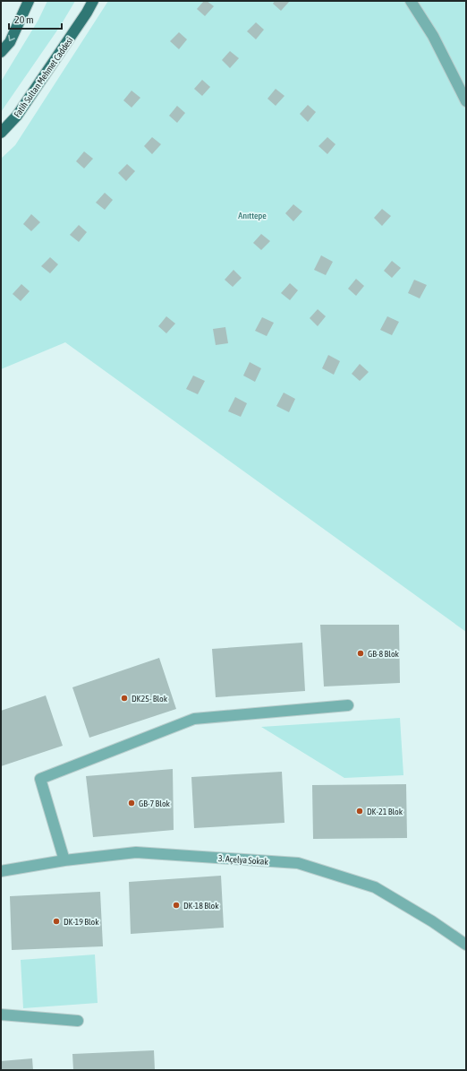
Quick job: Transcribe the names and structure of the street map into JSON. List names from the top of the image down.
{
  "streets": {
    "main road": ["Fatih Sultan Mehmet Caddesi"],
    "street": ["3. Açelya Sokak"]
  },
  "parks": ["Anıttepe"],
  "places": [
    "GB-8 Blok",
    "DK25- Blok",
    "GB-7 Blok",
    "DK-21 Blok",
    "DK-18 Blok",
    "DK-19 Blok"
  ],
  "scale_bar": "20 m"
}
